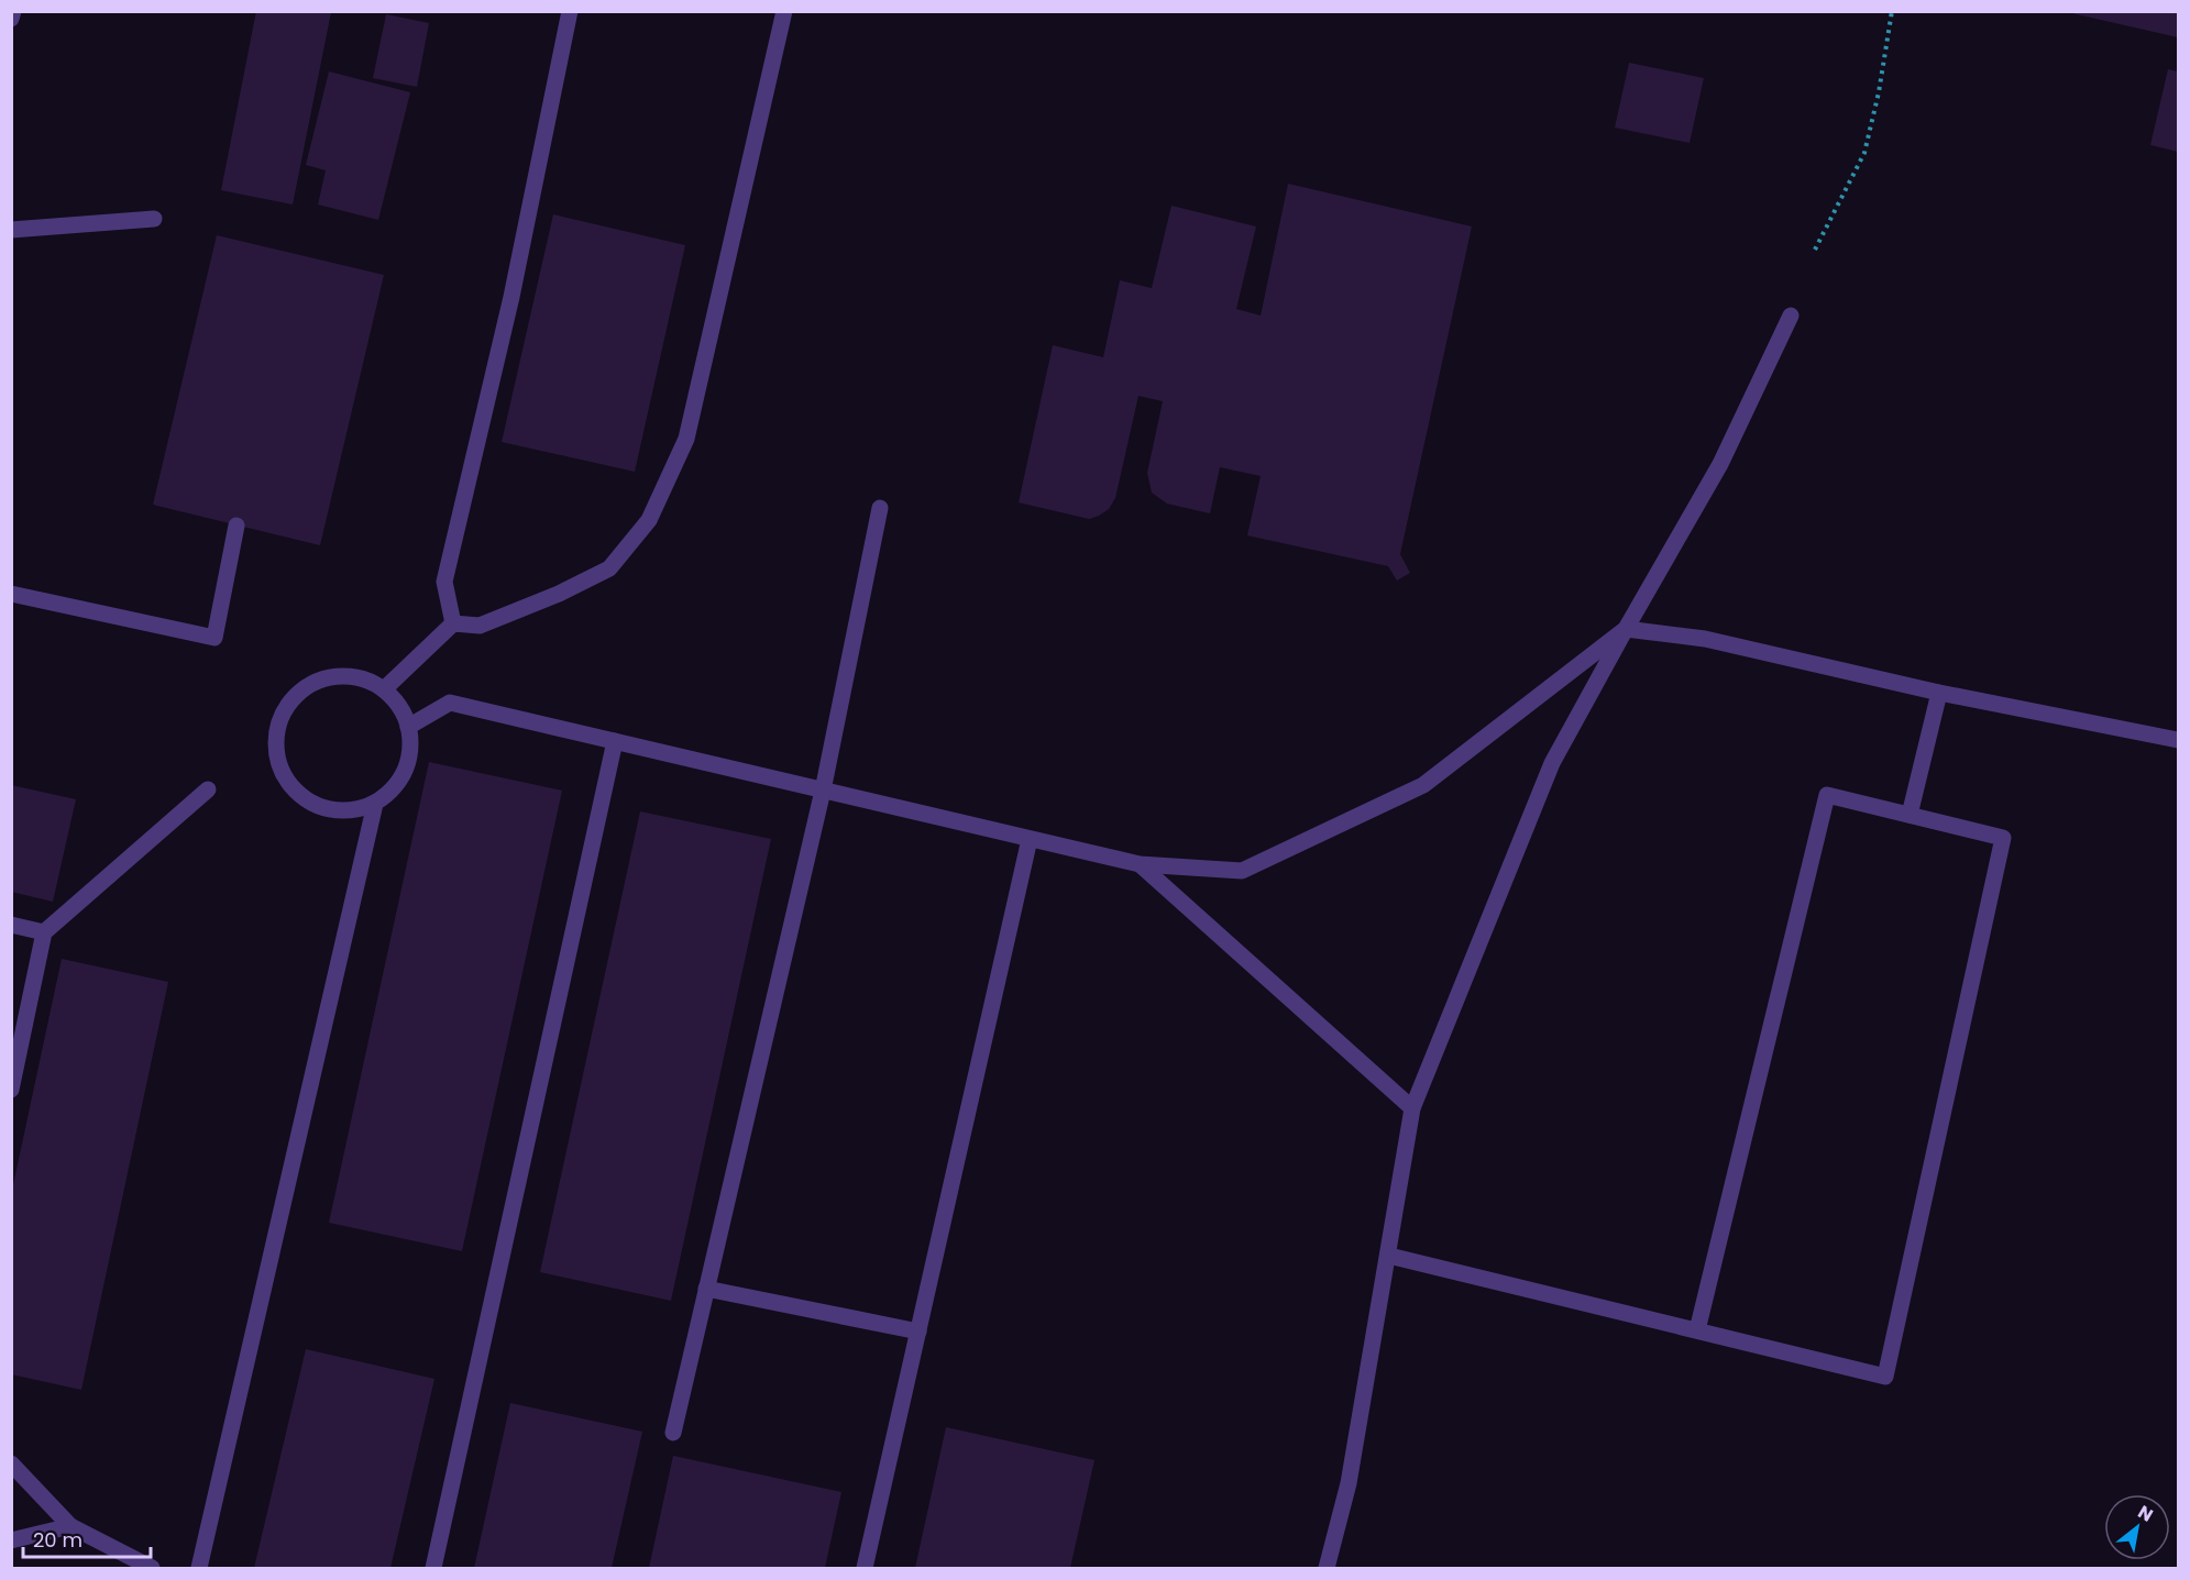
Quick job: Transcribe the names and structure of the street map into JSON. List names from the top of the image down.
{
  "scale_bar": "20 m",
  "north": "top right"
}
